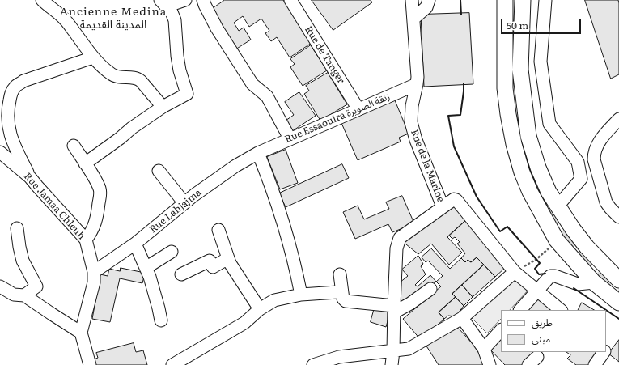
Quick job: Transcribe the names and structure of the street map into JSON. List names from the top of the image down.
{
  "streets": {
    "street": [
      "Rue de Tanger",
      "Rue Essaouira زنقة الصويرة",
      "Rue de la Marine",
      "Rue Jamaa Chleuh",
      "Rue Lahjajma"
    ]
  },
  "crossings": [
    ["Rue de Tanger", "Rue Essaouira زنقة الصويرة"],
    ["Rue Essaouira زنقة الصويرة", "Rue de la Marine"],
    ["Rue Essaouira زنقة الصويرة", "Rue Lahjajma"],
    ["Rue Jamaa Chleuh", "Rue Lahjajma"]
  ],
  "districts": ["Ancienne Medina المدينة القديمة"],
  "legend": ["طريق", "مبنى"],
  "scale_bar": "50 m"
}
